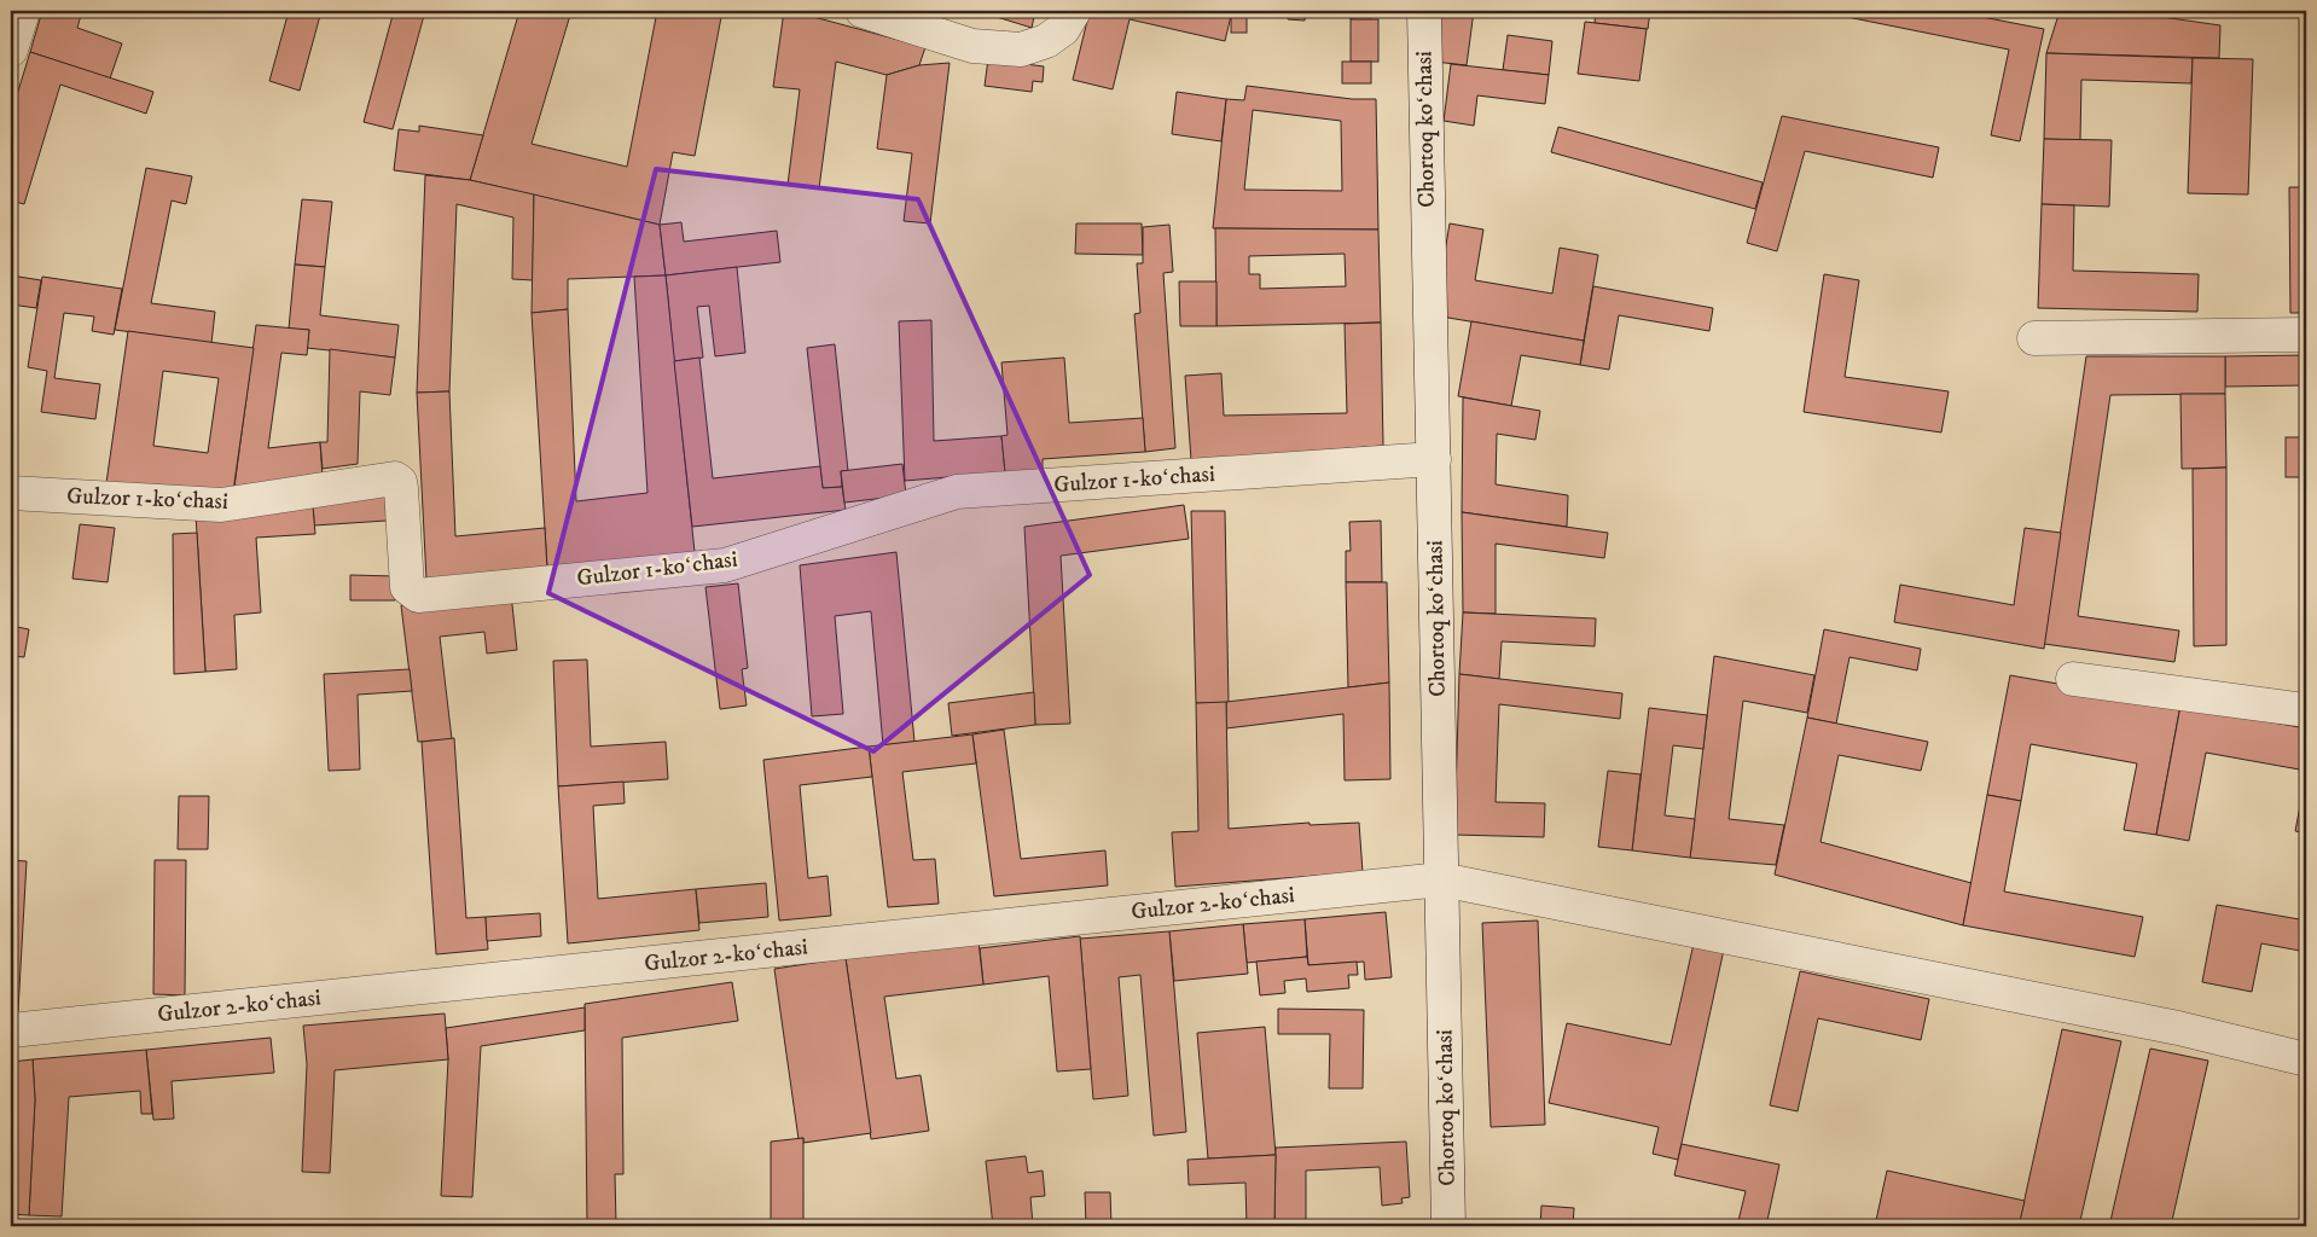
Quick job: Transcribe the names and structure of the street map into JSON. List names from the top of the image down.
{
  "streets": {
    "street": ["Chortoq koʻchasi", "Gulzor 1-koʻchasi", "Gulzor 2-koʻchasi"]
  },
  "crossings": [
    ["Chortoq koʻchasi", "Gulzor 1-koʻchasi"],
    ["Chortoq koʻchasi", "Gulzor 2-koʻchasi"]
  ]
}
